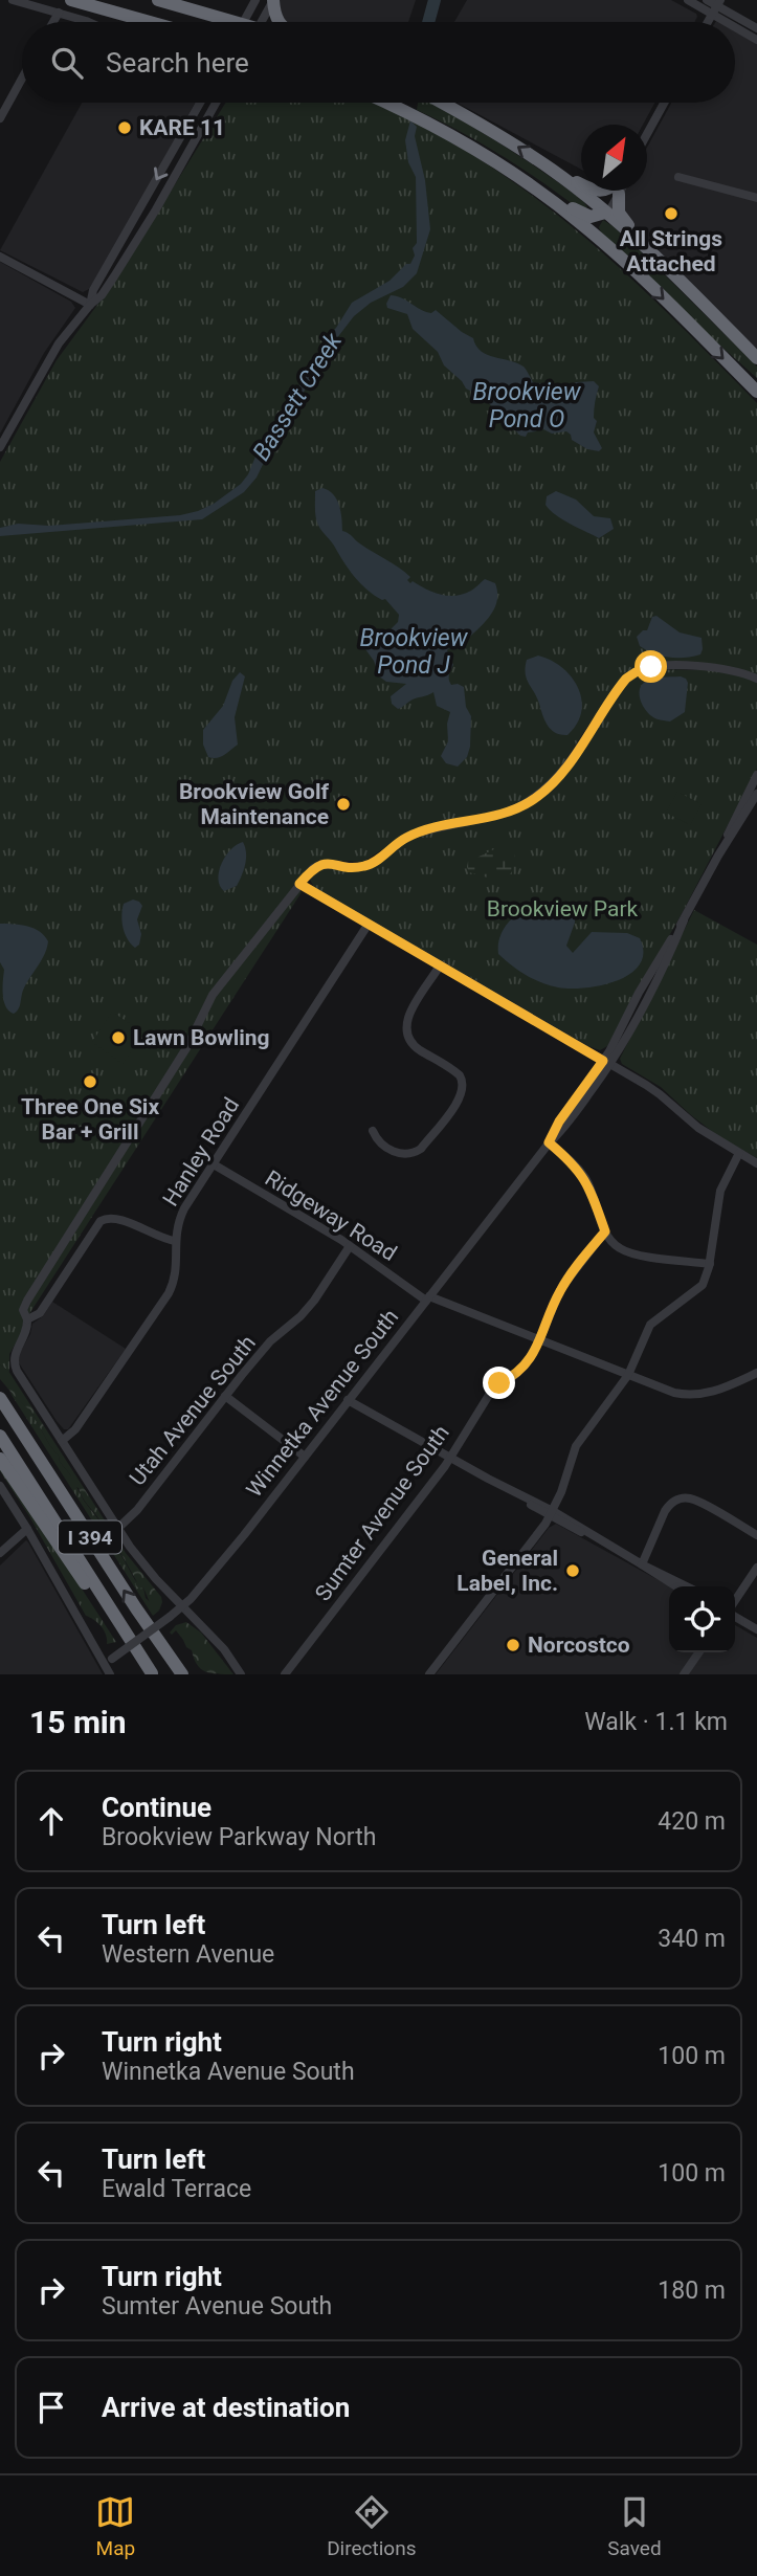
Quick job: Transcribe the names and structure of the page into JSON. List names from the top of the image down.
{
  "streets": {
    "highway": ["I 394"],
    "street": [
      "Hanley Road",
      "Ridgeway Road",
      "Winnetka Avenue South",
      "Utah Avenue South",
      "Sumter Avenue South"
    ]
  },
  "crossings": [
    ["Hanley Road", "Ridgeway Road"],
    ["Ridgeway Road", "Winnetka Avenue South"],
    ["Ridgeway Road", "Utah Avenue South"],
    ["Ridgeway Road", "Sumter Avenue South"]
  ],
  "water": ["Brookview Pond O", "Bassett Creek", "Brookview Pond J"],
  "parks": ["Brookview Park"],
  "places": [
    "KARE 11",
    "All Strings Attached",
    "Brookview Golf Maintenance",
    "Lawn Bowling",
    "Three One Six Bar + Grill",
    "General Label, Inc.",
    "Norcostco"
  ],
  "north": "top right",
  "page": {
    "search": "Search here",
    "heading": ["15 min", "Walk · 1.1 km"],
    "list": [
      ["Continue", "Brookview Parkway North", "420 m"],
      ["Turn left", "Western Avenue", "340 m"],
      ["Turn right", "Winnetka Avenue South", "100 m"],
      ["Turn left", "Ewald Terrace", "100 m"],
      ["Turn right", "Sumter Avenue South", "180 m"],
      "Arrive at destination"
    ],
    "nav": ["Map", "Directions", "Saved"]
  }
}
